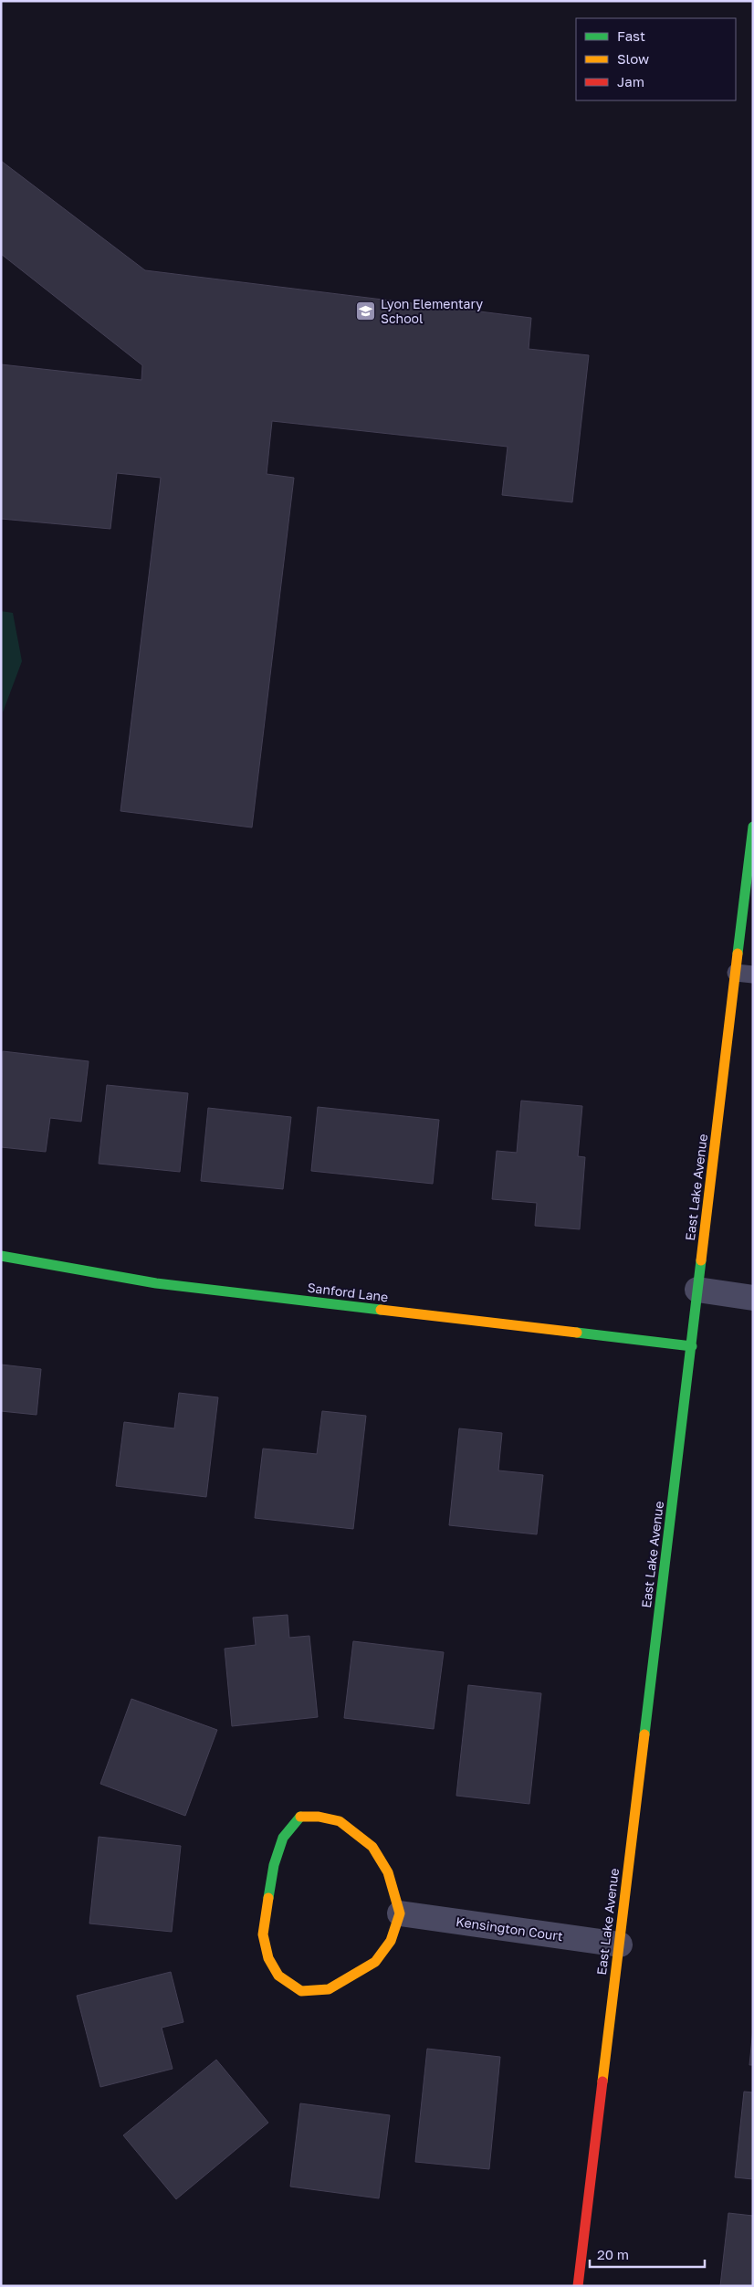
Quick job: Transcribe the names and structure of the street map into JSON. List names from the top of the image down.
{
  "streets": {
    "main road": ["East Lake Avenue", "Sanford Lane"],
    "street": ["Kensington Court"]
  },
  "crossings": [
    ["East Lake Avenue", "Sanford Lane"],
    ["East Lake Avenue", "Kensington Court"]
  ],
  "places": {
    "school or university": ["Lyon Elementary School"]
  },
  "legend": ["Fast", "Slow", "Jam"],
  "scale_bar": "20 m"
}
